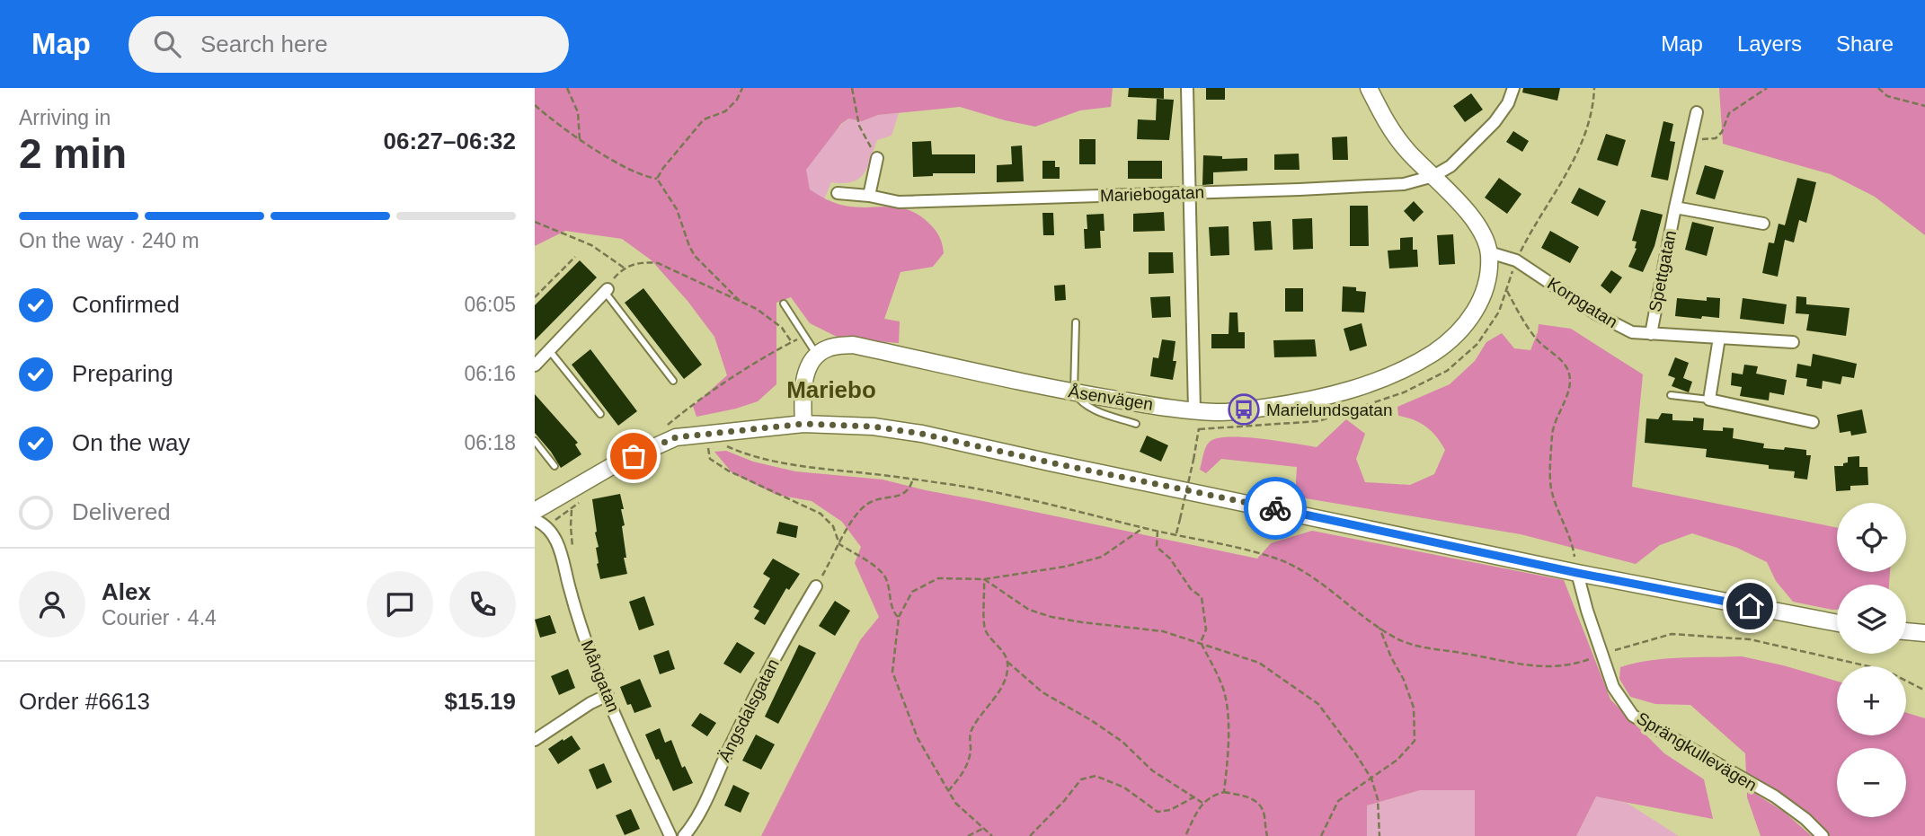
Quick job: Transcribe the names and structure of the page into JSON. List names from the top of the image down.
{
  "streets": {
    "street": [
      "Mariebogatan",
      "Spettgatan",
      "Korpgatan",
      "Åsenvägen",
      "Mångatan",
      "Ängsdalsgatan",
      "Sprängkullevägen"
    ]
  },
  "crossings": [
    ["Spettgatan", "Korpgatan"],
    ["Korpgatan", "Åsenvägen"]
  ],
  "districts": ["Mariebo"],
  "places": {
    "bus stop": ["Marielundsgatan"]
  },
  "page": {
    "header": "Map",
    "search": "Search here",
    "nav": ["Map", "Layers", "Share"],
    "heading": ["2 min", "Arriving in", "06:27–06:32"],
    "panel": [
      "Alex",
      "Courier · 4.4",
      "Order #6613",
      "$15.19"
    ],
    "bar": "On the way · 240 m",
    "list": [
      ["Confirmed", "06:05"],
      ["Preparing", "06:16"],
      ["On the way", "06:18"],
      "Delivered"
    ],
    "map_buttons": ["+", "−"]
  }
}
